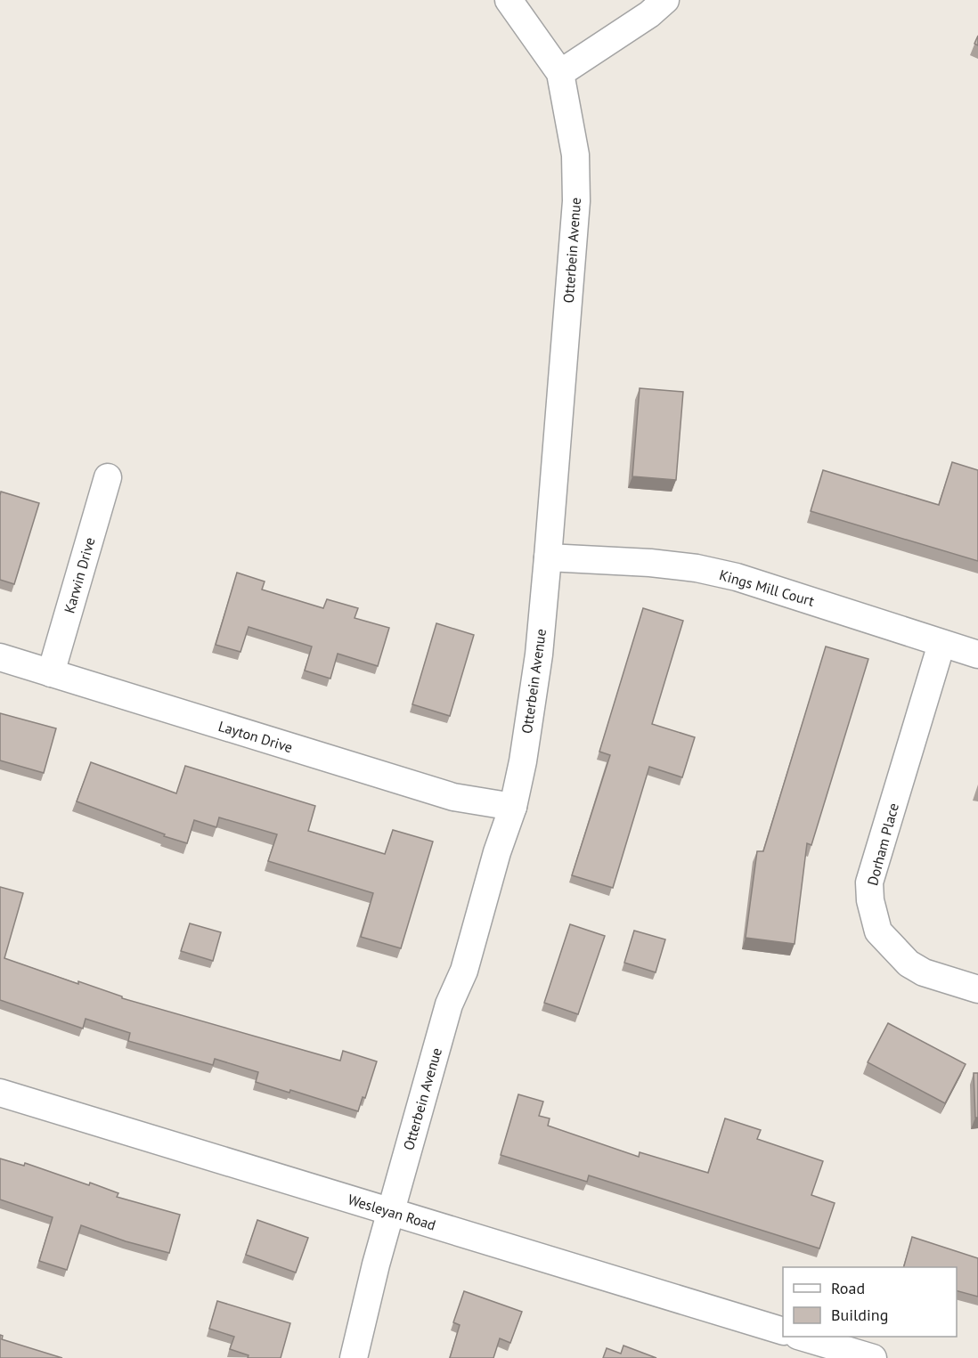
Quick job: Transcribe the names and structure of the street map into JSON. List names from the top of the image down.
{
  "streets": {
    "street": [
      "Otterbein Avenue",
      "Karwin Drive",
      "Kings Mill Court",
      "Layton Drive",
      "Dorham Place",
      "Wesleyan Road"
    ]
  },
  "crossings": [
    ["Otterbein Avenue", "Kings Mill Court"],
    ["Otterbein Avenue", "Layton Drive"],
    ["Otterbein Avenue", "Wesleyan Road"],
    ["Karwin Drive", "Layton Drive"],
    ["Kings Mill Court", "Dorham Place"]
  ],
  "legend": ["Road", "Building"]
}
